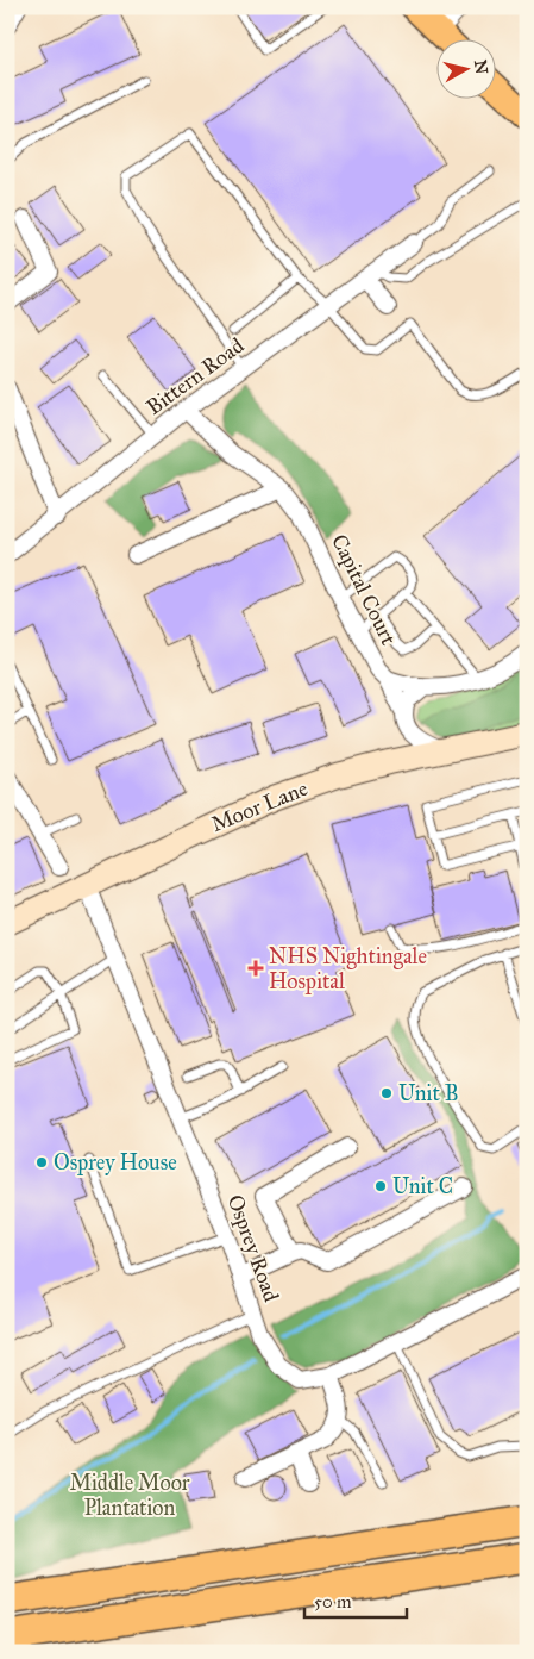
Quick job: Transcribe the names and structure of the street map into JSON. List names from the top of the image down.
{
  "streets": {
    "main road": ["Moor Lane"],
    "street": ["Bittern Road", "Capital Court", "Osprey Road"]
  },
  "crossings": [
    ["Bittern Road", "Capital Court"],
    ["Capital Court", "Moor Lane"],
    ["Moor Lane", "Osprey Road"]
  ],
  "parks": ["Middle Moor Plantation"],
  "places": {
    "health": ["NHS Nightingale Hospital"],
    "other": ["Unit B", "Osprey House", "Unit C"]
  },
  "scale_bar": "50 m",
  "north": "right"
}
